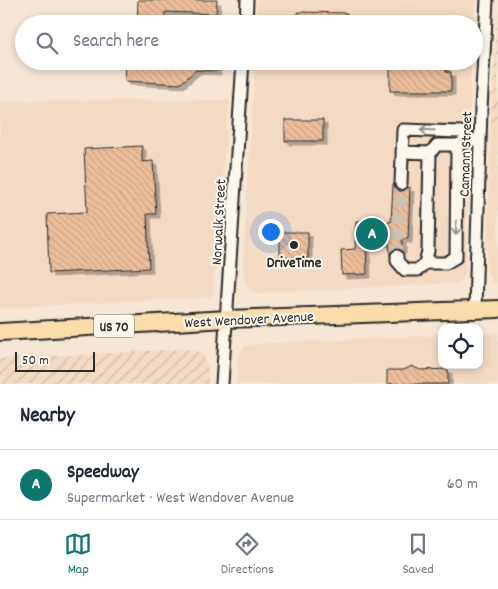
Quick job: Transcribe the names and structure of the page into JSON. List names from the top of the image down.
{
  "streets": {
    "highway": ["West Wendover Avenue", "US 70"],
    "street": ["Camann Street", "Norwalk Street"]
  },
  "crossings": [
    ["Camann Street", "West Wendover Avenue"],
    ["Norwalk Street", "West Wendover Avenue"]
  ],
  "places": ["DriveTime"],
  "scale_bar": "50 m",
  "page": {
    "search": "Search here",
    "pins": "A",
    "scale": "50 m",
    "heading": "Nearby",
    "list": [
      {
        "mark": "A",
        "name": "Speedway",
        "note": "Supermarket · West Wendover Avenue",
        "value": "60 m"
      }
    ],
    "nav": ["Map", "Directions", "Saved"]
  }
}
